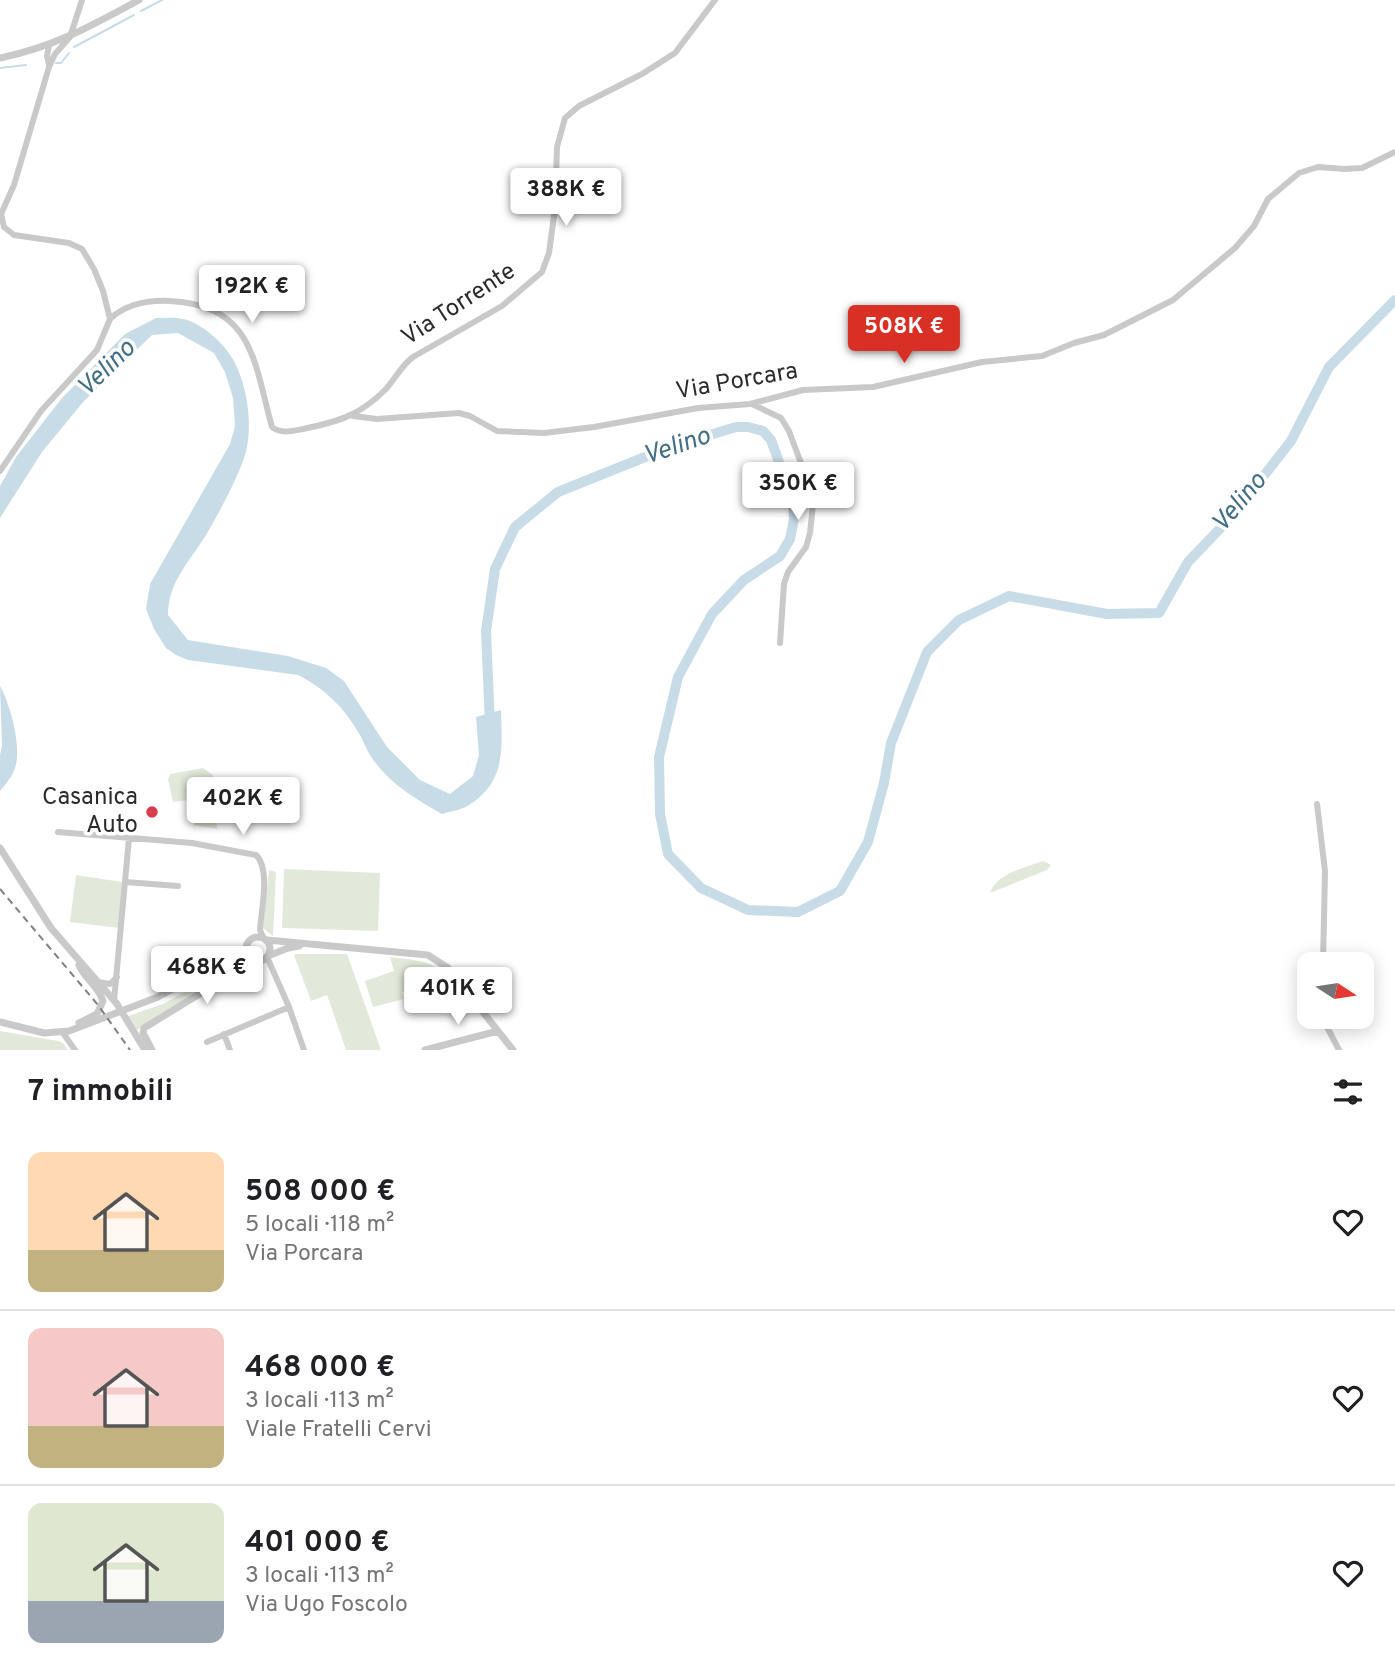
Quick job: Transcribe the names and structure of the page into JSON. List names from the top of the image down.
{
  "streets": {
    "street": ["Via Torrente", "Via Porcara"]
  },
  "crossings": [
    ["Via Torrente", "Via Porcara"]
  ],
  "water": ["Velino"],
  "places": ["Casanica Auto"],
  "north": "right",
  "page": {
    "price": [
      "388K €",
      "192K €",
      "508K €",
      "350K €",
      "402K €",
      "468K €",
      "401K €"
    ],
    "heading": "7 immobili",
    "list": [
      {
        "name": "508 000 €",
        "note": "5 locali · 118 m² · Via Porcara"
      },
      {
        "name": "468 000 €",
        "note": "3 locali · 113 m² · Viale Fratelli Cervi"
      },
      {
        "name": "401 000 €",
        "note": "3 locali · 113 m² · Via Ugo Foscolo"
      }
    ]
  }
}
